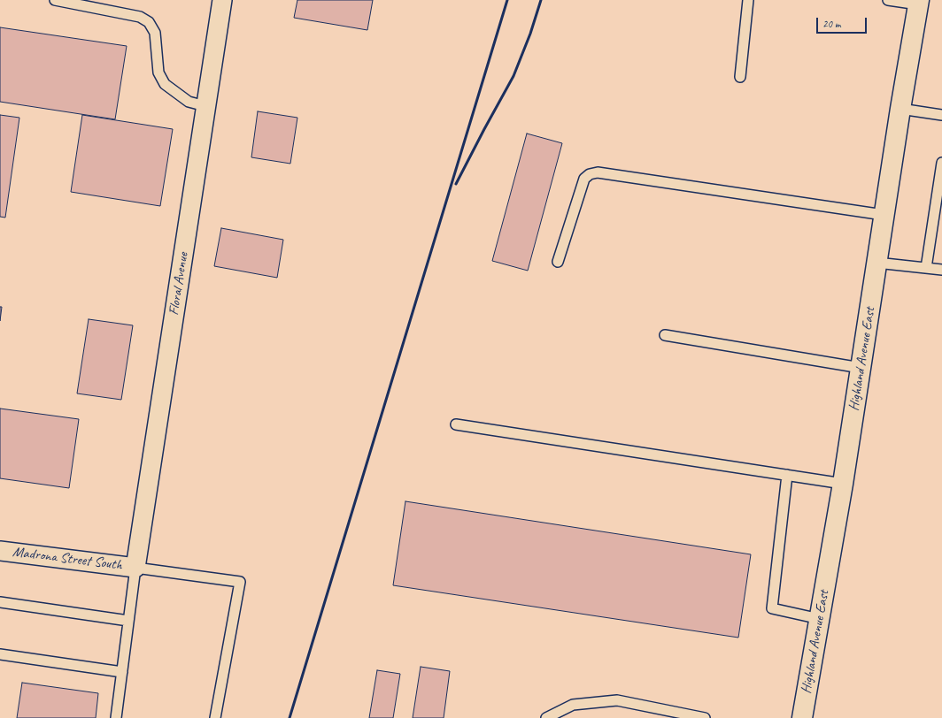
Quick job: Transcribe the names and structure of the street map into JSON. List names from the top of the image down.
{
  "streets": {
    "street": ["Floral Avenue", "Highland Avenue East", "Madrona Street South"]
  },
  "crossings": [
    ["Floral Avenue", "Madrona Street South"]
  ],
  "scale_bar": "20 m"
}
